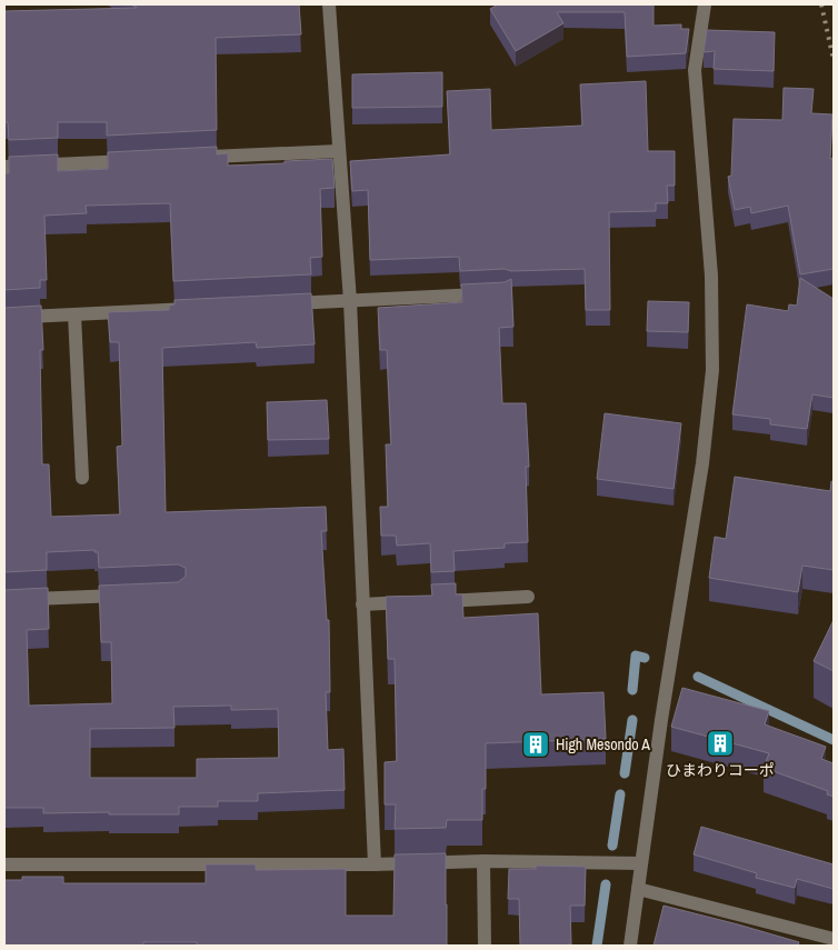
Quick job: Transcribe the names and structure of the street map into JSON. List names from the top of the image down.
{
  "places": {
    "building": ["ひまわりコーポ", "High Mesondo A"]
  }
}
